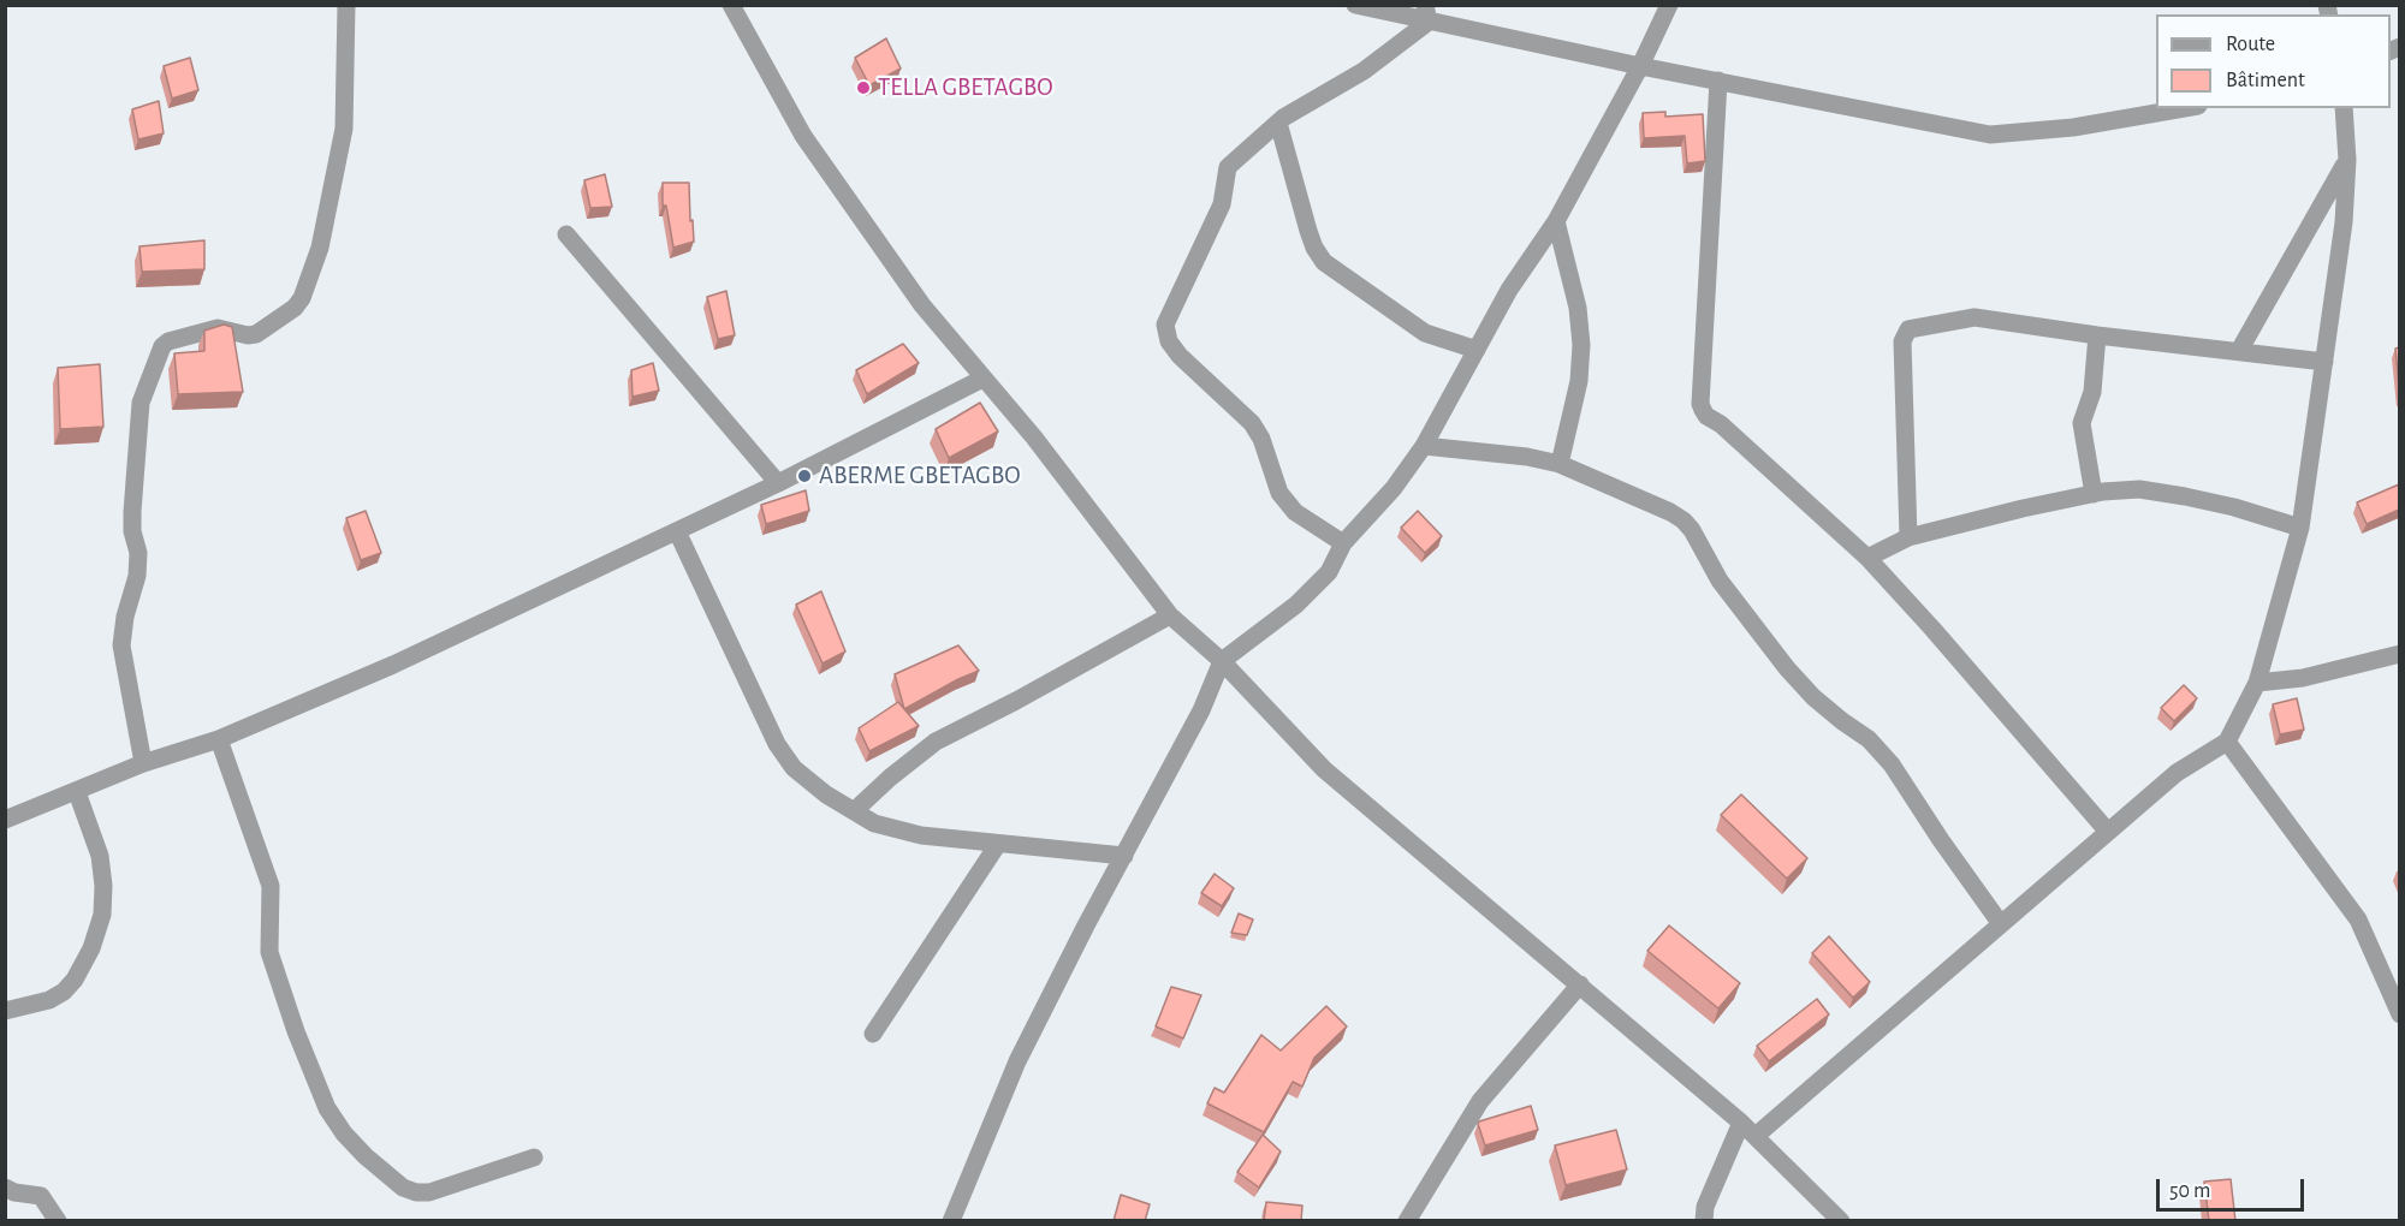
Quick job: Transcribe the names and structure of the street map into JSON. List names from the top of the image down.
{
  "places": ["TELLA GBETAGBO", "ABERME GBETAGBO"],
  "legend": ["Route", "Bâtiment"],
  "scale_bar": "50 m"
}
